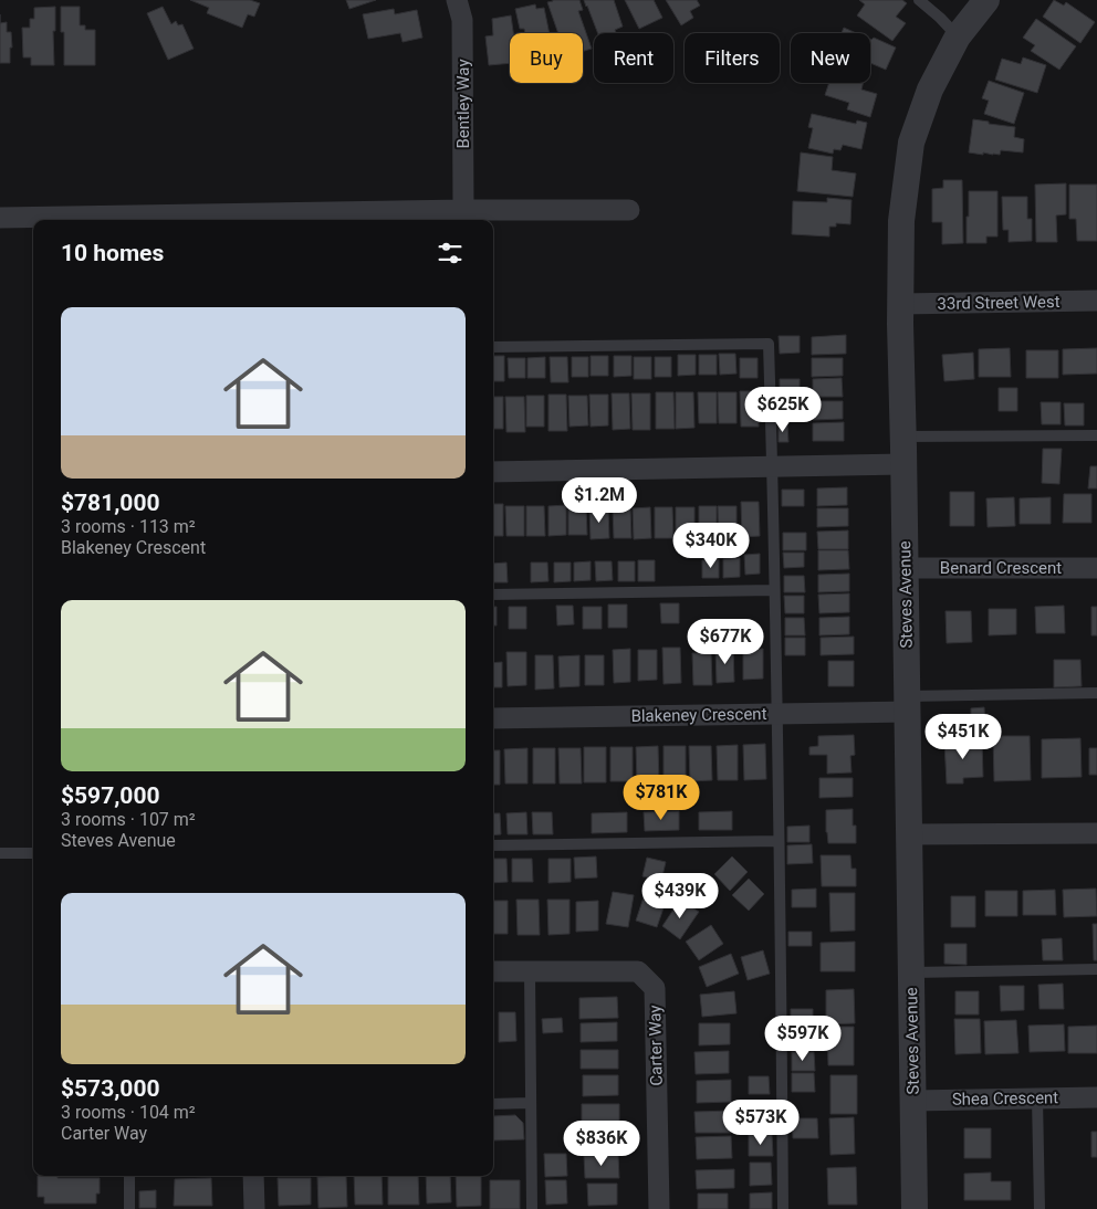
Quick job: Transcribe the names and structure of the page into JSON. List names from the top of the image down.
{
  "streets": {
    "street": [
      "Bentley Way",
      "33rd Street West",
      "Benard Crescent",
      "Steves Avenue",
      "Blakeney Crescent",
      "Carter Way",
      "Shea Crescent"
    ]
  },
  "crossings": [
    ["33rd Street West", "Steves Avenue"],
    ["Benard Crescent", "Steves Avenue"],
    ["Steves Avenue", "Blakeney Crescent"],
    ["Steves Avenue", "Shea Crescent"]
  ],
  "page": {
    "chip": [
      "Buy",
      "Rent",
      "Filters",
      "New"
    ],
    "heading": "10 homes",
    "list": [
      {
        "name": "$781,000",
        "note": "3 rooms · 113 m² · Blakeney Crescent"
      },
      {
        "name": "$597,000",
        "note": "3 rooms · 107 m² · Steves Avenue"
      },
      {
        "name": "$573,000",
        "note": "3 rooms · 104 m² · Carter Way"
      }
    ],
    "price": [
      "$625K",
      "$1.2M",
      "$340K",
      "$677K",
      "$451K",
      "$781K",
      "$439K",
      "$597K",
      "$573K",
      "$836K"
    ]
  }
}
